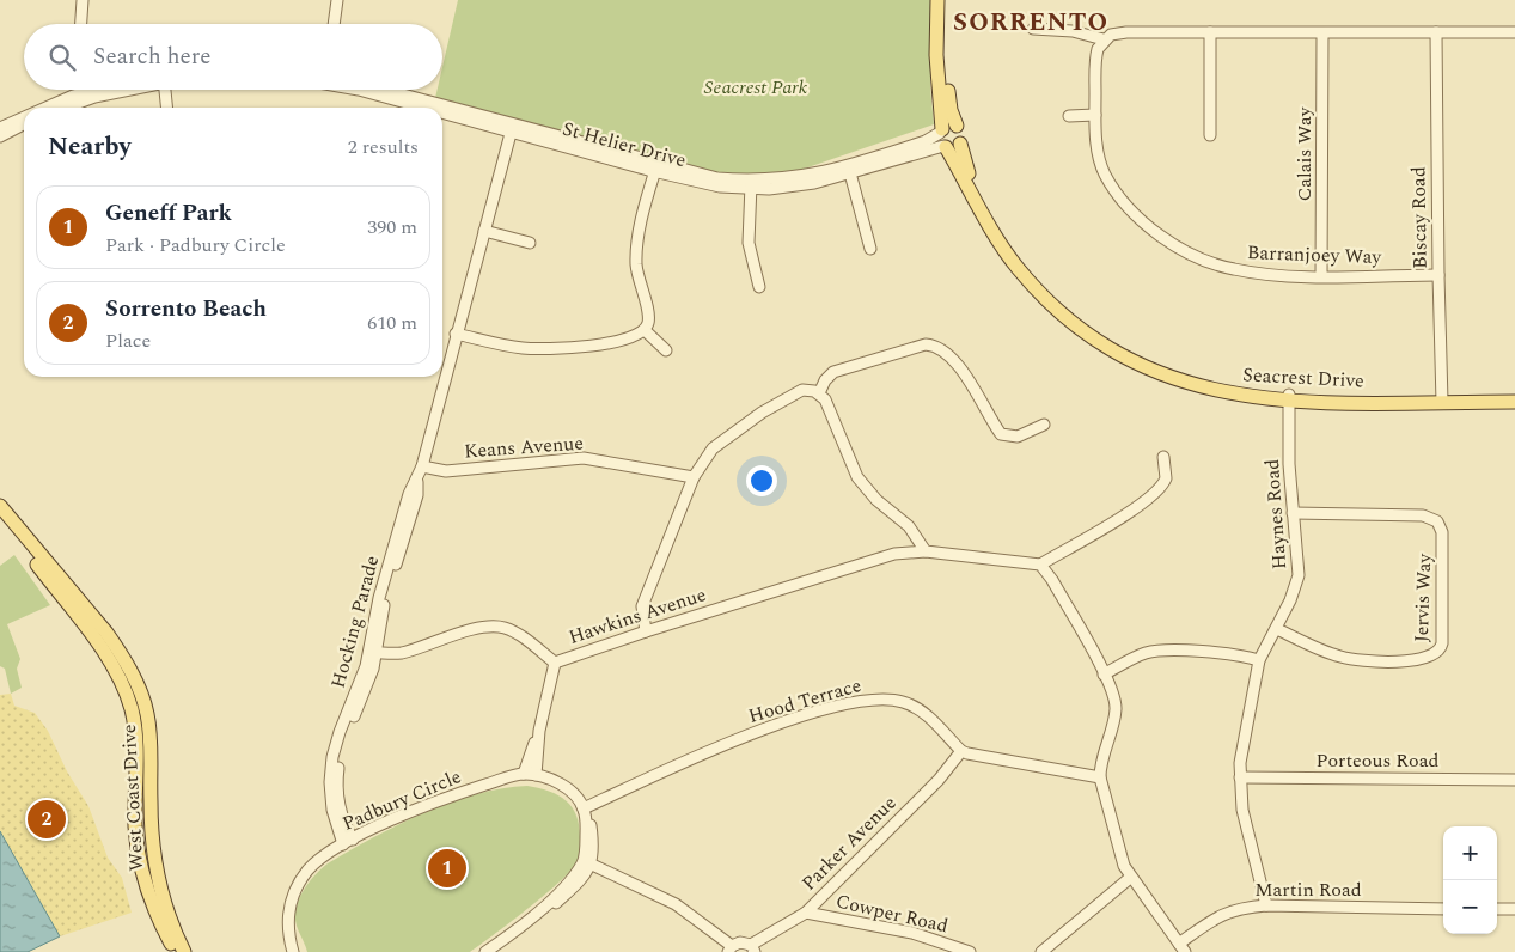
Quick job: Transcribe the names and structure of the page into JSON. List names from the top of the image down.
{
  "streets": {
    "main road": ["Seacrest Drive", "West Coast Drive"],
    "street": [
      "St Helier Drive",
      "Calais Way",
      "Biscay Road",
      "Barranjoey Way",
      "Keans Avenue",
      "Haynes Road",
      "Jervis Way",
      "Hawkins Avenue",
      "Hocking Parade",
      "Hood Terrace",
      "Porteous Road",
      "Padbury Circle",
      "Parker Avenue",
      "Martin Road",
      "Cowper Road"
    ]
  },
  "crossings": [
    ["St Helier Drive", "Seacrest Drive"],
    ["St Helier Drive", "Hocking Parade"],
    ["Calais Way", "Barranjoey Way"],
    ["Biscay Road", "Barranjoey Way"],
    ["Biscay Road", "Seacrest Drive"],
    ["Seacrest Drive", "Haynes Road"],
    ["Keans Avenue", "Hocking Parade"],
    ["Haynes Road", "Jervis Way"],
    ["Haynes Road", "Porteous Road"],
    ["Haynes Road", "Martin Road"],
    ["Hawkins Avenue", "Hocking Parade"],
    ["Hocking Parade", "Padbury Circle"],
    ["Hood Terrace", "Padbury Circle"],
    ["Hood Terrace", "Parker Avenue"],
    ["Parker Avenue", "Cowper Road"]
  ],
  "districts": ["SORRENTO"],
  "parks": ["Seacrest Park"],
  "page": {
    "search": "Search here",
    "heading": ["Nearby", "2 results"],
    "list": [
      {
        "mark": "1",
        "name": "Geneff Park",
        "note": "Park · Padbury Circle",
        "value": "390 m"
      },
      {
        "mark": "2",
        "name": "Sorrento Beach",
        "note": "Place",
        "value": "610 m"
      }
    ],
    "pins": ["2", "1"],
    "map_buttons": ["+", "−"]
  }
}
